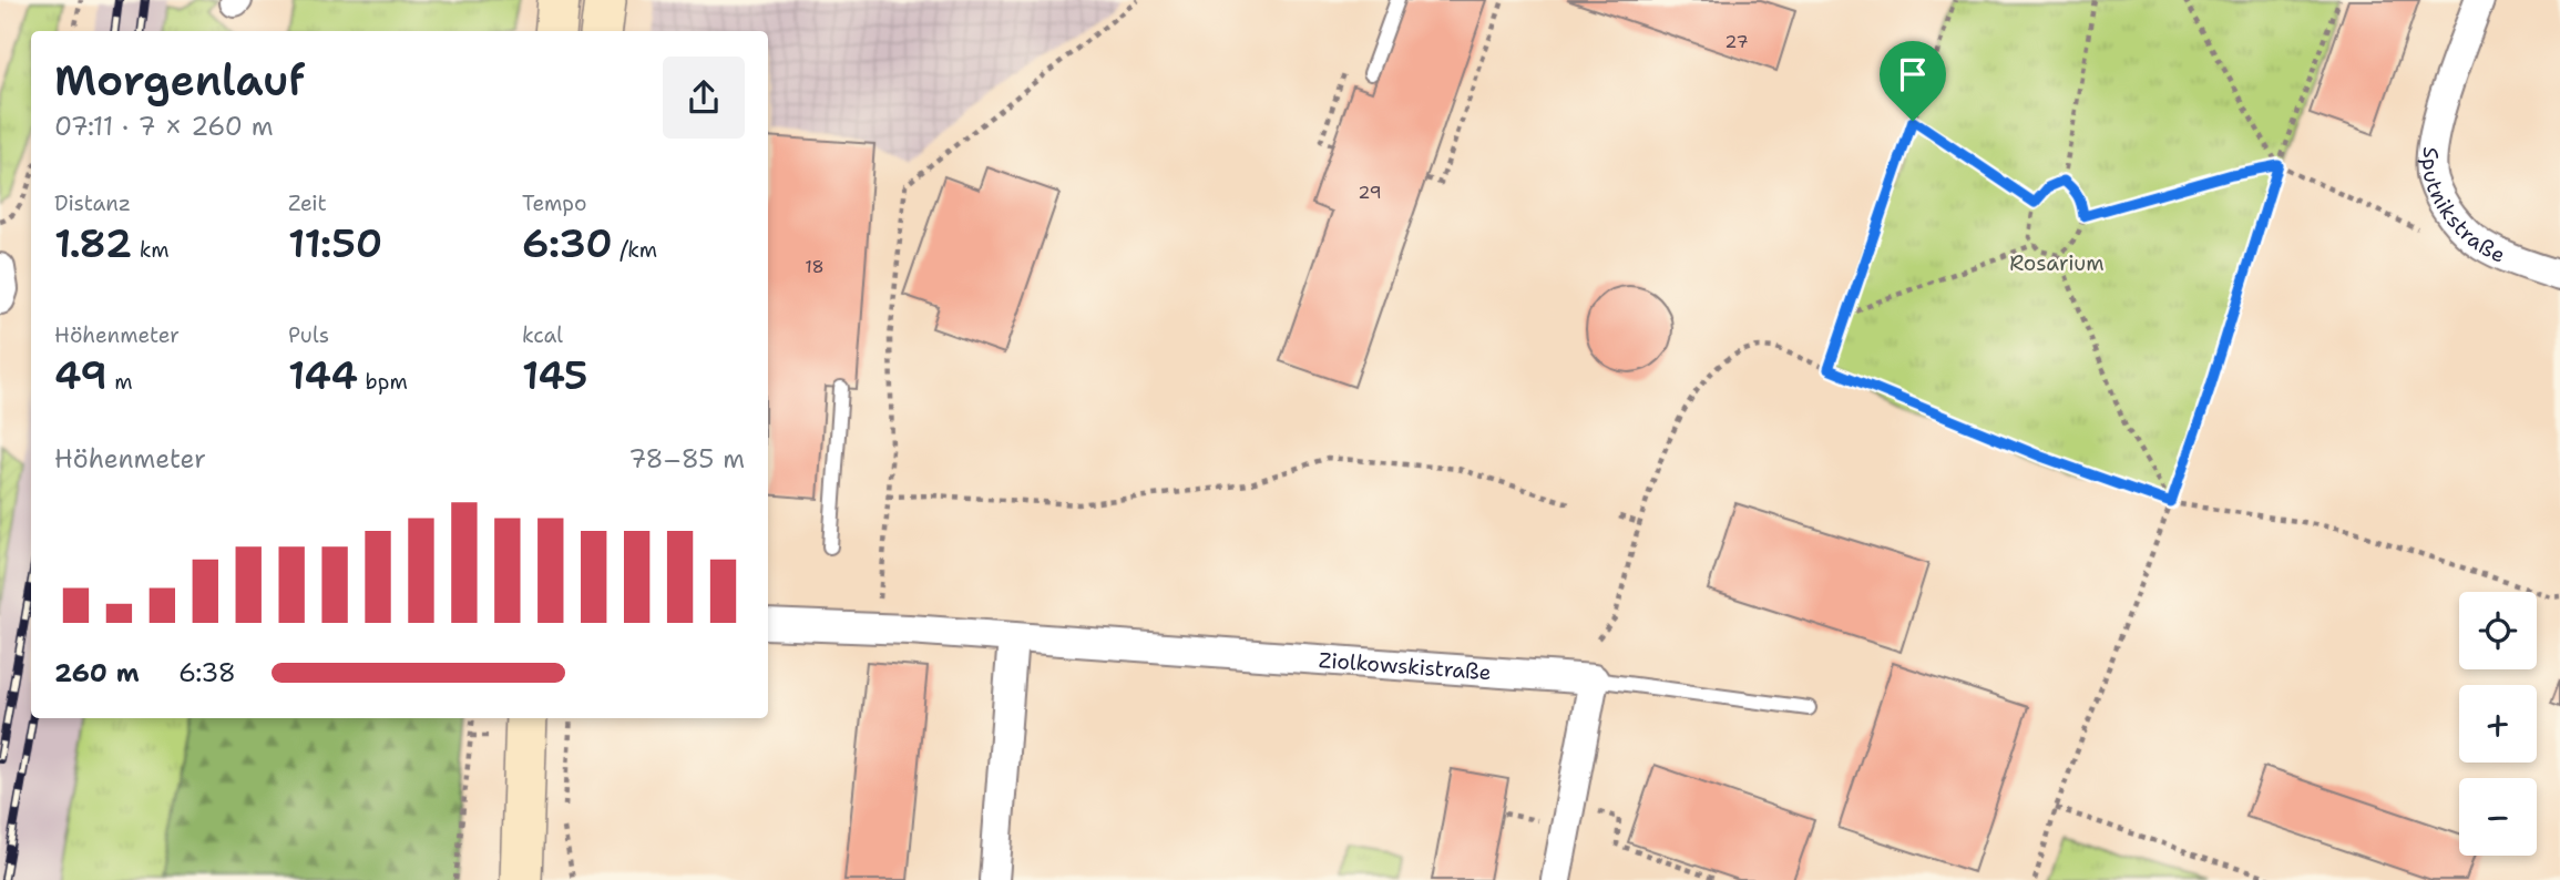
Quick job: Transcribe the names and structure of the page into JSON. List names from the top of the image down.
{
  "streets": {
    "street": ["Sputnikstraße", "Ziolkowskistraße"]
  },
  "parks": ["Rosarium"],
  "house_numbers": ["27", "29", "18"],
  "page": {
    "heading": ["Morgenlauf", "07:11 · 7 × 260 m"],
    "stats": [
      ["Distanz", "1.82 km"],
      ["Zeit", "11:50"],
      ["Tempo", "6:30 /km"],
      ["Höhenmeter", "49 m"],
      ["Puls", "144 bpm"],
      ["kcal", "145"]
    ],
    "chart": ["Höhenmeter", "78–85 m"],
    "map_buttons": ["+", "−"],
    "list": [
      {
        "name": "260 m",
        "note": "6:38"
      }
    ]
  }
}
